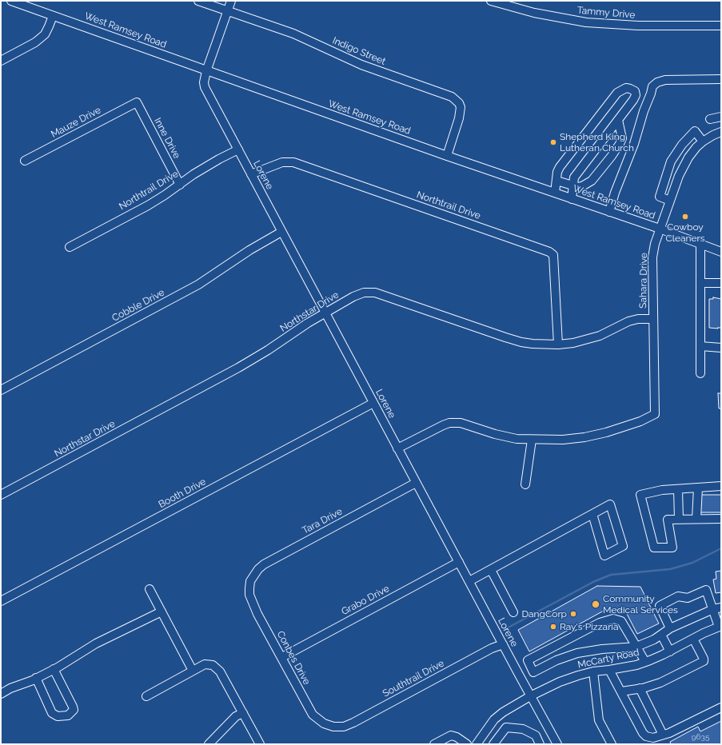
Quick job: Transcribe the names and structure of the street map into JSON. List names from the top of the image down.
{
  "streets": {
    "street": [
      "Tammy Drive",
      "West Ramsey Road",
      "Indigo Street",
      "Mauze Drive",
      "Inne Drive",
      "Lorene",
      "Northtrail Drive",
      "Sahara Drive",
      "Cobble Drive",
      "Northstar Drive",
      "Booth Drive",
      "Tara Drive",
      "Grabo Drive",
      "Conbes Drive",
      "McCarty Road",
      "Southtrail Drive"
    ]
  },
  "crossings": [
    ["West Ramsey Road", "Indigo Street"],
    ["West Ramsey Road", "Lorene"],
    ["West Ramsey Road", "Sahara Drive"],
    ["Indigo Street", "Lorene"],
    ["Mauze Drive", "Inne Drive"],
    ["Inne Drive", "Northtrail Drive"],
    ["Lorene", "Northtrail Drive"],
    ["Lorene", "Cobble Drive"],
    ["Lorene", "Northstar Drive"],
    ["Lorene", "Booth Drive"],
    ["Lorene", "Tara Drive"],
    ["Lorene", "Grabo Drive"],
    ["Lorene", "McCarty Road"],
    ["Lorene", "Southtrail Drive"],
    ["Northtrail Drive", "Northstar Drive"],
    ["Sahara Drive", "Northstar Drive"],
    ["Tara Drive", "Conbes Drive"],
    ["Grabo Drive", "Conbes Drive"],
    ["Conbes Drive", "Southtrail Drive"]
  ],
  "places": [
    "Shepherd King Lutheran Church",
    "Cowboy Cleaners",
    "Community Medical Services",
    "DangCorp",
    "Ray's Pizzaria"
  ],
  "house_numbers": ["9635"]
}
